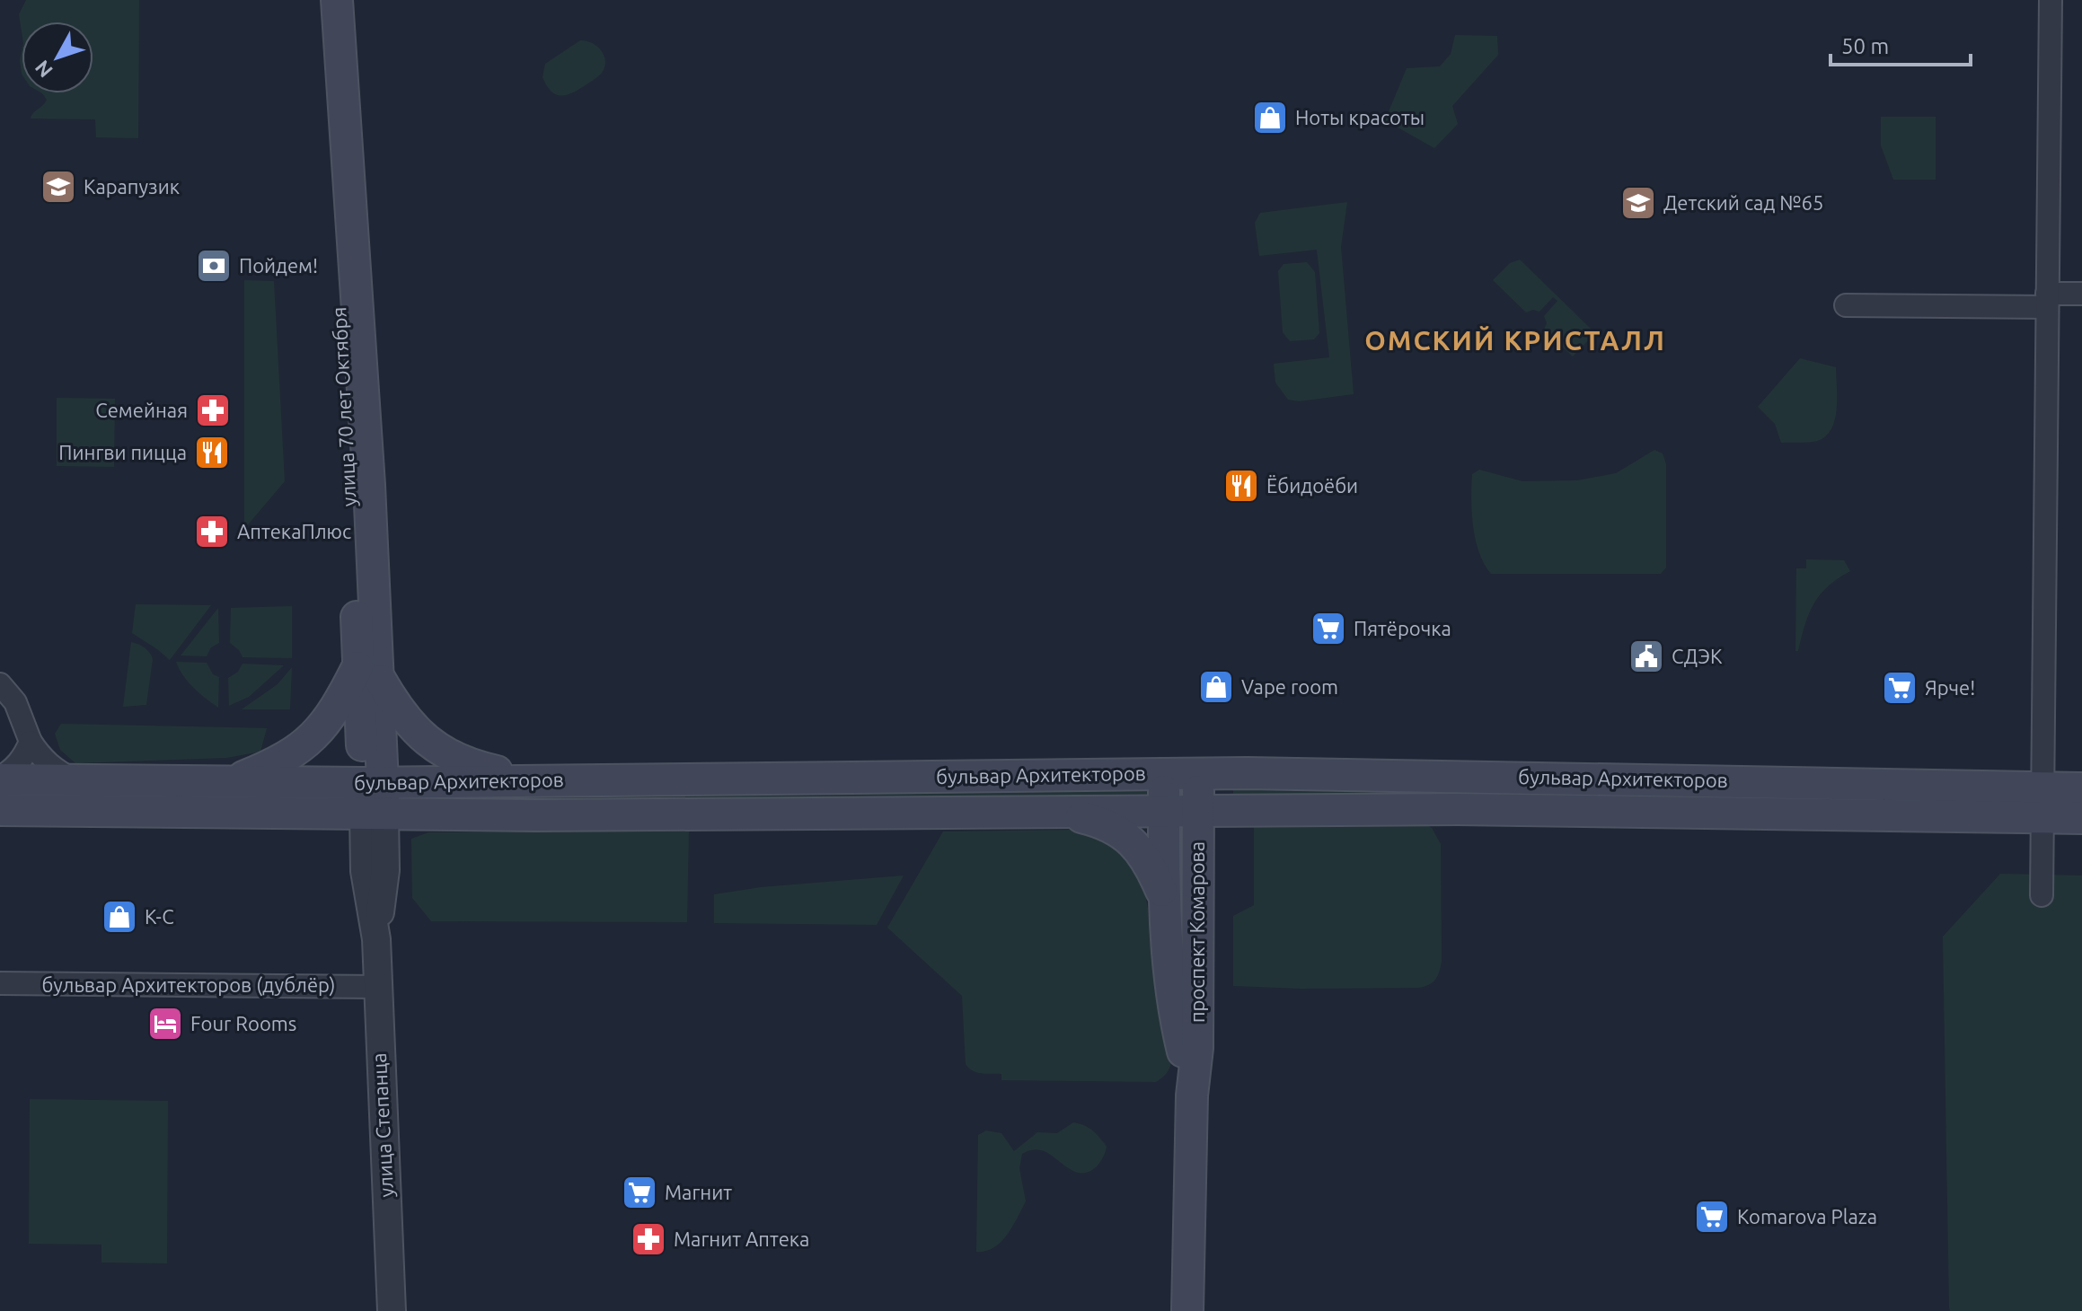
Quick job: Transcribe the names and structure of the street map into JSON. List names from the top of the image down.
{
  "streets": {
    "main road": ["улица 70 лет Октября", "бульвар Архитекторов", "проспект Комарова"],
    "street": ["бульвар Архитекторов (дублёр)", "улица Степанца"]
  },
  "crossings": [
    ["улица 70 лет Октября", "бульвар Архитекторов"],
    ["улица 70 лет Октября", "улица Степанца"],
    ["бульвар Архитекторов", "проспект Комарова"],
    ["бульвар Архитекторов", "улица Степанца"],
    ["бульвар Архитекторов (дублёр)", "улица Степанца"]
  ],
  "districts": ["ОМСКИЙ КРИСТАЛЛ"],
  "places": {
    "shop": ["Ноты красоты", "Vape room", "К-С"],
    "school or university": ["Карапузик", "Детский сад №65"],
    "bank": ["Пойдем!"],
    "pharmacy": ["Семейная", "АптекаПлюс", "Магнит Аптека"],
    "restaurant": ["Пингви пицца", "Ёбидоёби"],
    "supermarket": [
      "Пятёрочка",
      "Ярче!",
      "Магнит",
      "Komarova Plaza"
    ],
    "public building": ["СДЭК"],
    "hotel": ["Four Rooms"]
  },
  "scale_bar": "50 m",
  "north": "bottom left"
}
